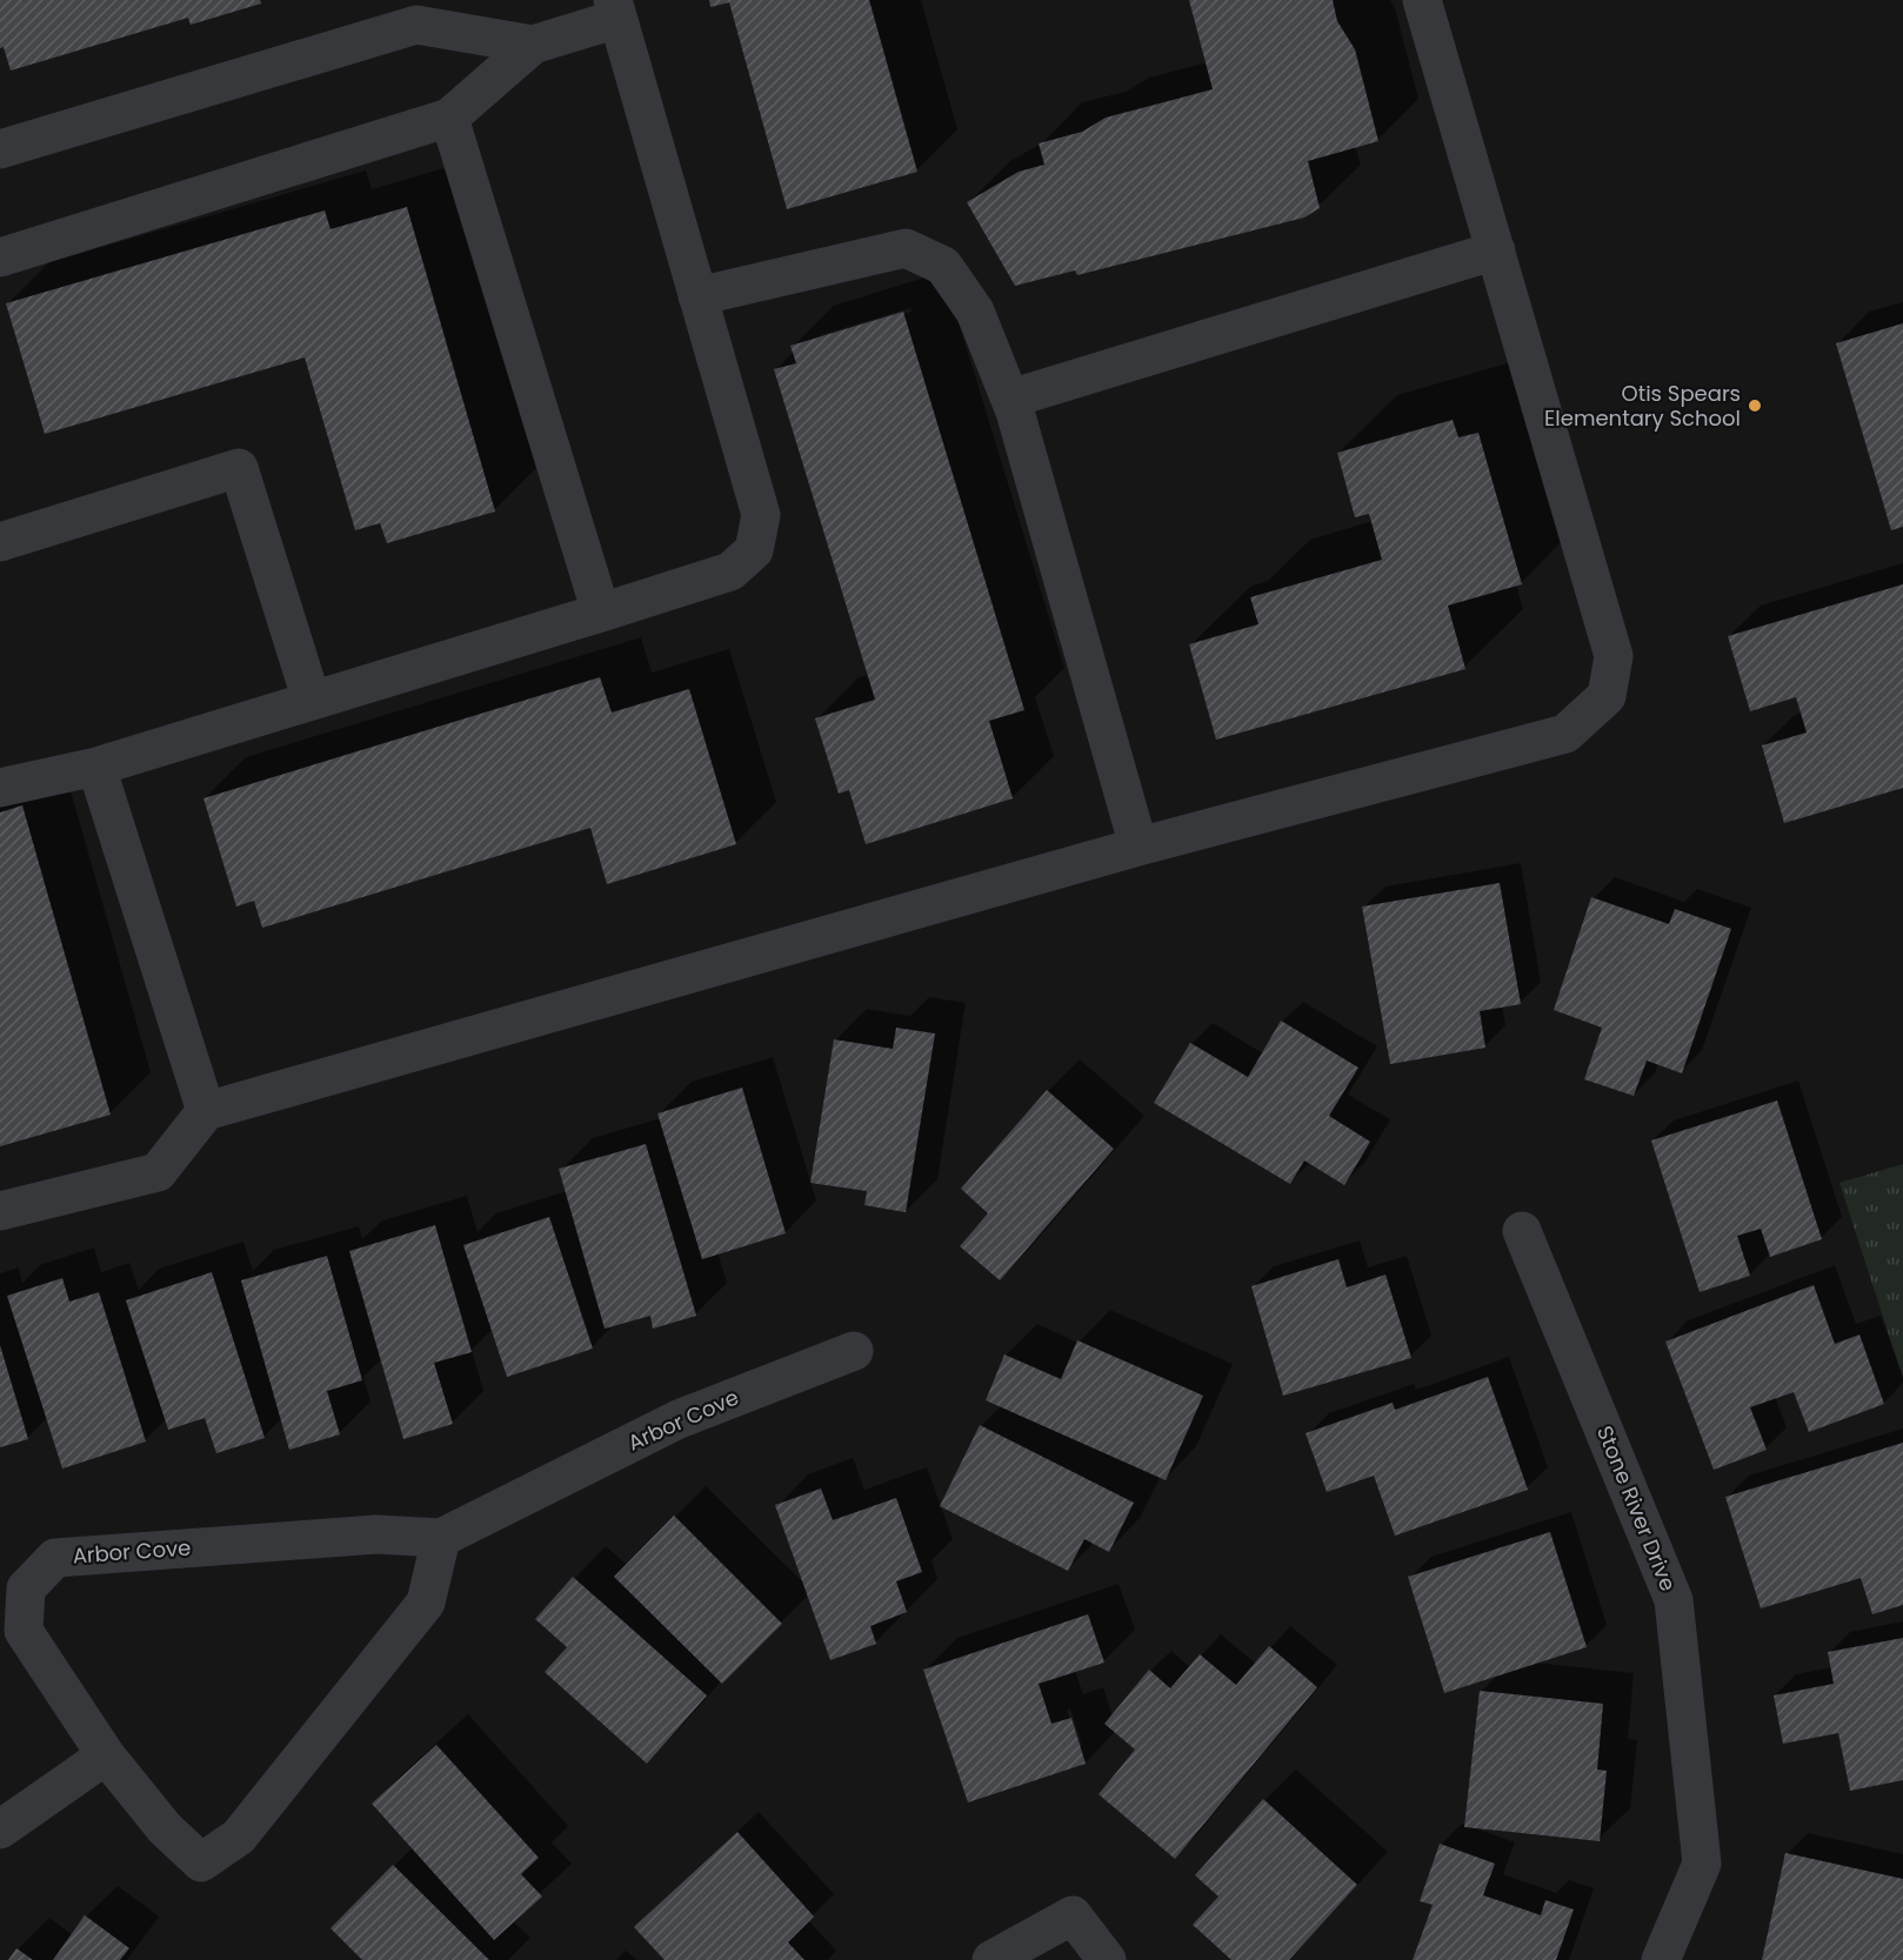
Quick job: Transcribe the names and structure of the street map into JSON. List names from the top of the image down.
{
  "streets": {
    "street": ["Arbor Cove", "Stone River Drive"]
  },
  "places": ["Otis Spears Elementary School"]
}
